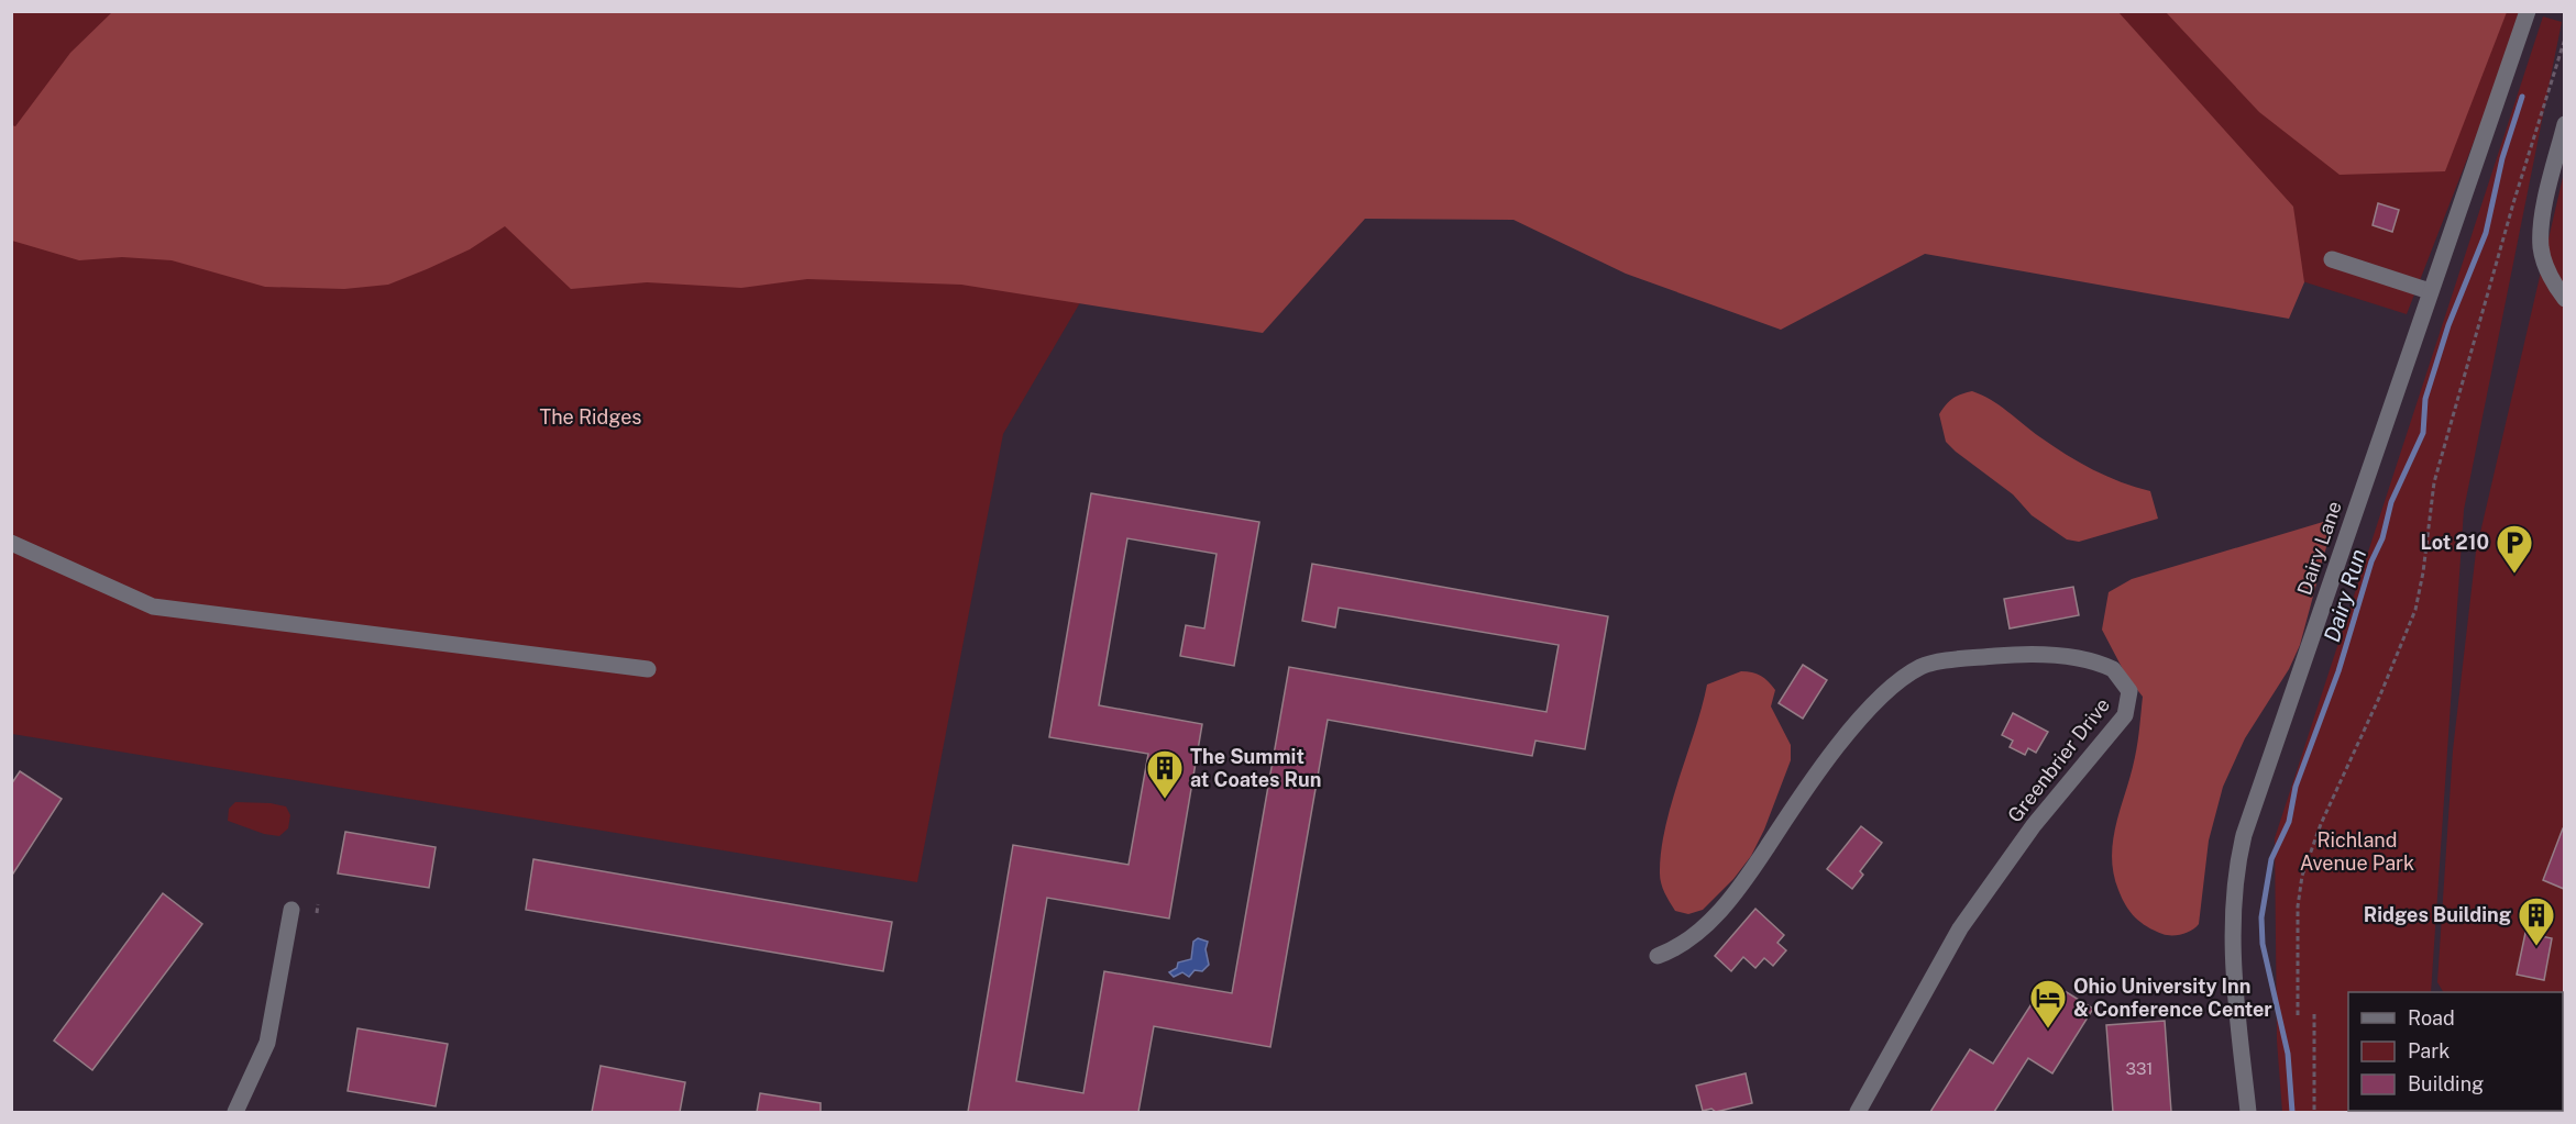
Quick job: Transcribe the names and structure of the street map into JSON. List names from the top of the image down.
{
  "streets": {
    "street": ["Dairy Lane", "Greenbrier Drive"]
  },
  "water": ["Dairy Run"],
  "parks": ["The Ridges", "Richland Avenue Park"],
  "places": {
    "parking": ["Lot 210"],
    "building": ["The Summit at Coates Run", "Ridges Building"],
    "hotel": ["Ohio University Inn & Conference Center"]
  },
  "house_numbers": ["331"],
  "legend": ["Road", "Park", "Building"]
}
